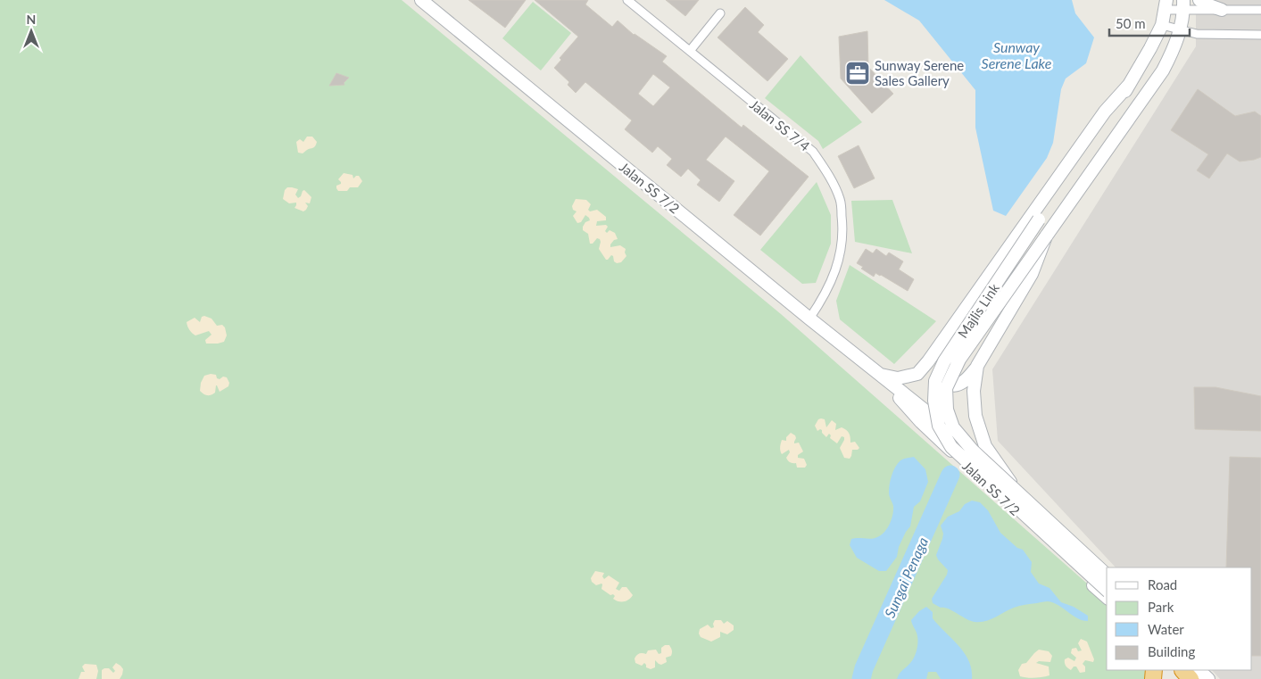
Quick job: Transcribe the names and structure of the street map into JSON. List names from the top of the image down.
{
  "streets": {
    "street": ["Jalan SS 7/4", "Jalan SS 7/2", "Majlis Link"]
  },
  "crossings": [
    ["Jalan SS 7/4", "Jalan SS 7/2"]
  ],
  "water": ["Sunway Serene Lake", "Sungai Penaga"],
  "places": {
    "office": ["Sunway Serene Sales Gallery"]
  },
  "legend": [
    "Road",
    "Park",
    "Water",
    "Building"
  ],
  "scale_bar": "50 m",
  "north": "top"
}
